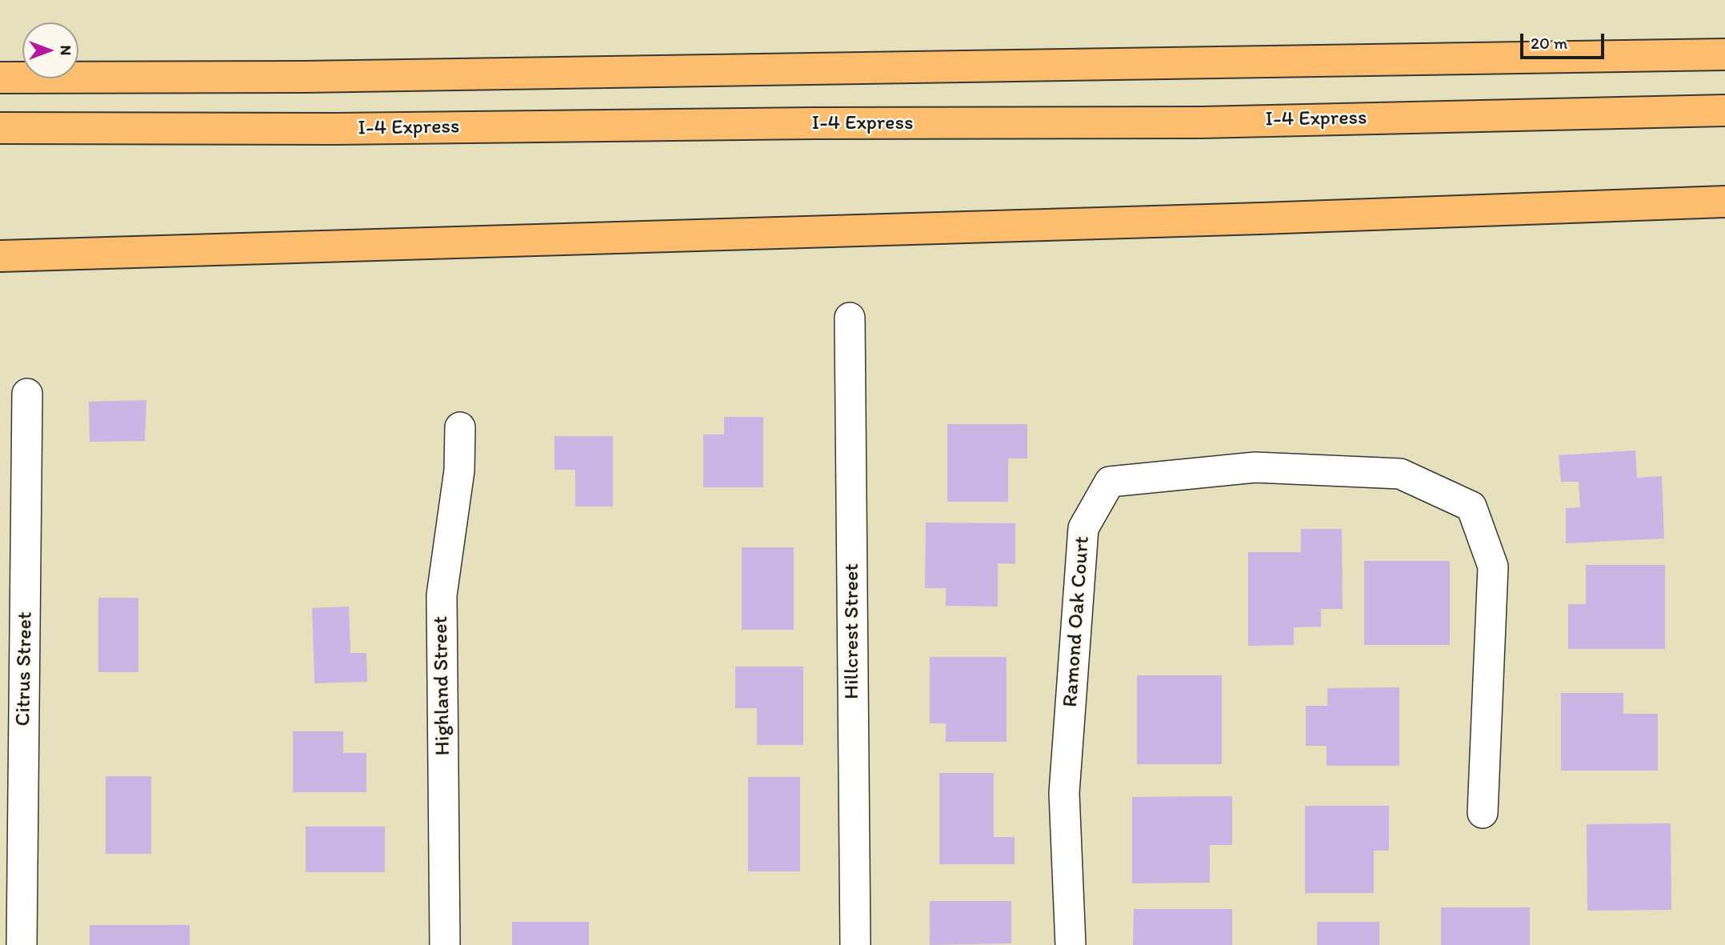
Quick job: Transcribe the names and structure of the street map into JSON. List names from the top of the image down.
{
  "streets": {
    "highway": ["I-4 Express"],
    "street": [
      "Ramond Oak Court",
      "Hillcrest Street",
      "Citrus Street",
      "Highland Street"
    ]
  },
  "scale_bar": "20 m",
  "north": "right"
}
